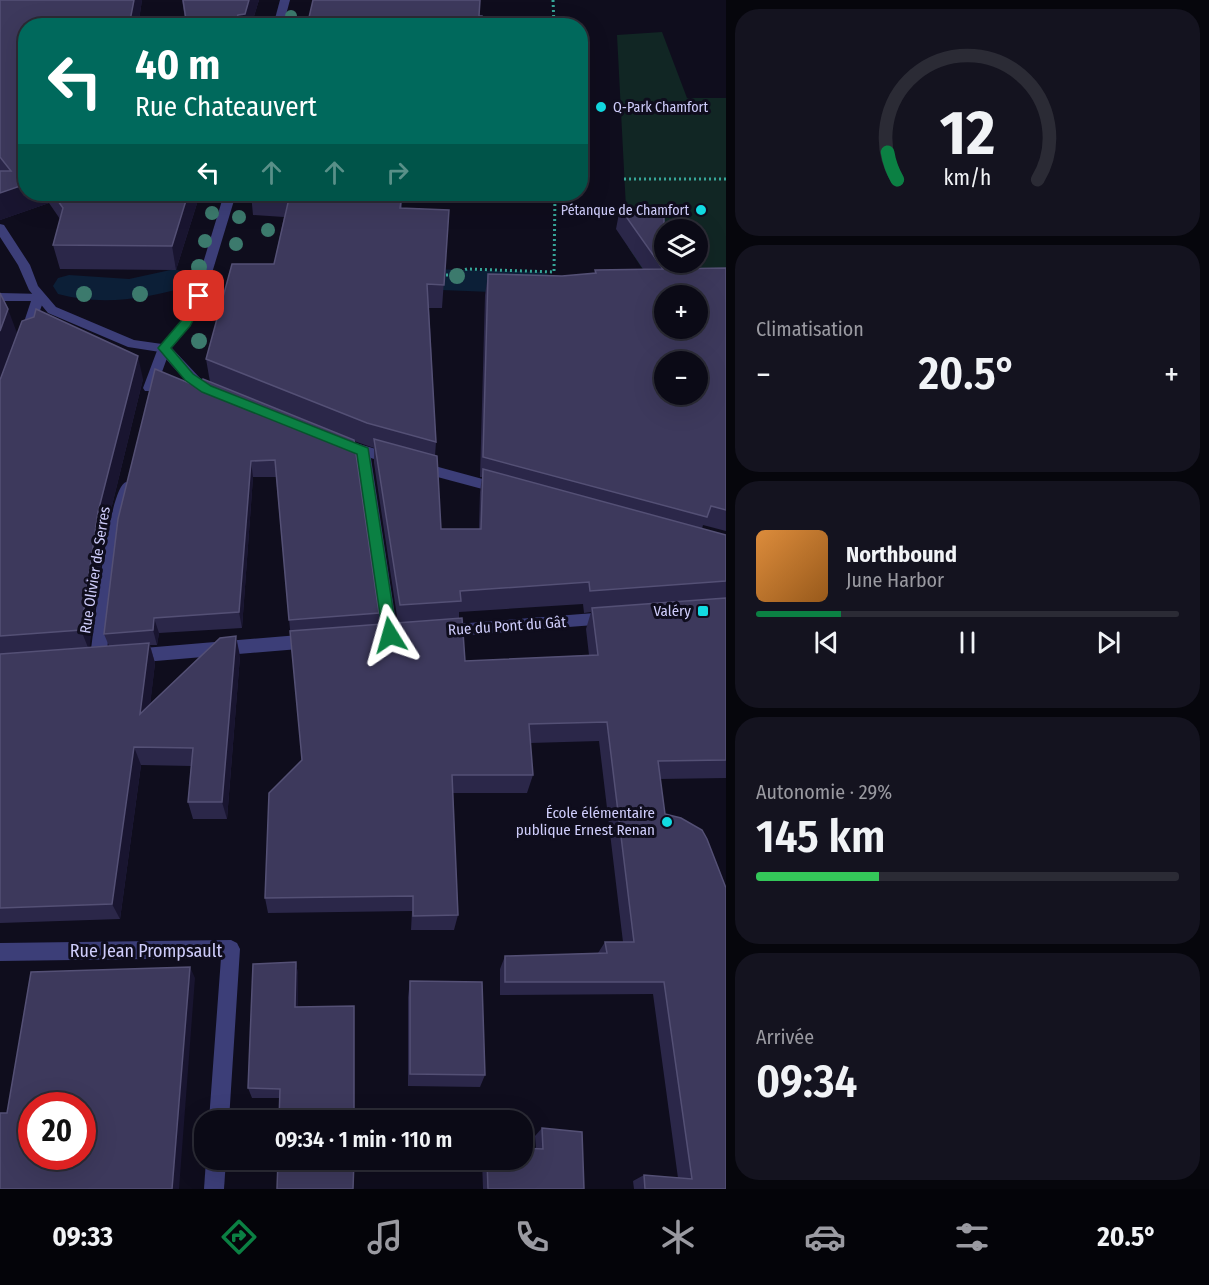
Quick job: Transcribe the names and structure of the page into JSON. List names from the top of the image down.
{
  "streets": {
    "street": ["Rue Olivier de Serres", "Rue du Pont du Gât", "Rue Jean Prompsault"]
  },
  "places": {
    "other": ["Q-Park Chamfort", "Pétanque de Chamfort", "École élémentaire publique Ernest Renan"],
    "transit": ["Valéry"]
  },
  "page": {
    "turn": ["40 m", "Rue Chateauvert"],
    "map_buttons": ["+", "−"],
    "tile": [
      "Climatisation",
      ["Autonomie · 29%", "145 km"],
      ["Arrivée", "09:34"]
    ],
    "heat": ["−", "20.5°", "+"],
    "song": ["Northbound", "June Harbor"],
    "limit": "20",
    "trip": "09:34 · 1 min · 110 m",
    "tabs": ["09:33", "20.5°"],
    "gauge": ["12", "km/h"]
  }
}
